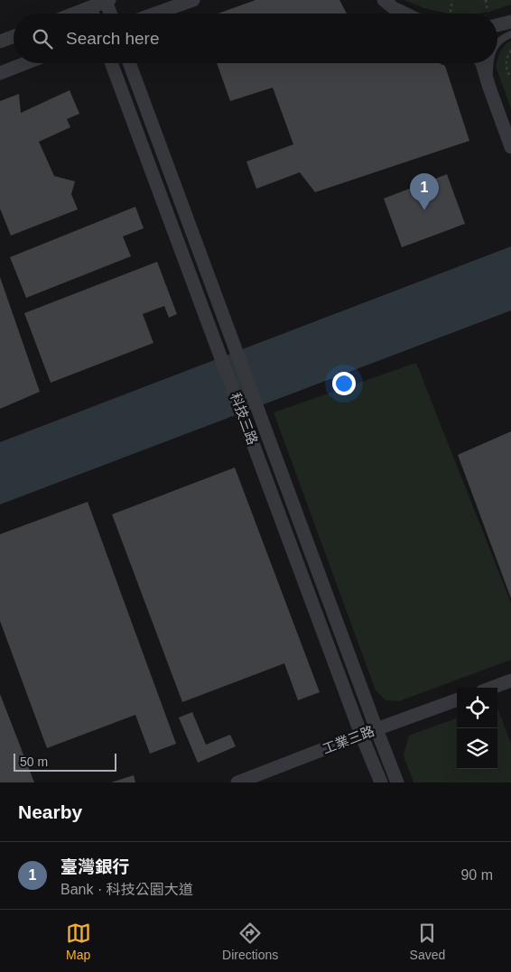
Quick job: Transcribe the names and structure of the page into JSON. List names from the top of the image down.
{
  "streets": {
    "street": ["科技三路", "工業三路"]
  },
  "crossings": [
    ["科技三路", "工業三路"]
  ],
  "scale_bar": "50 m",
  "page": {
    "search": "Search here",
    "pins": "1",
    "scale": "50 m",
    "heading": "Nearby",
    "list": [
      {
        "mark": "1",
        "name": "臺灣銀行",
        "note": "Bank · 科技公園大道",
        "value": "90 m"
      }
    ],
    "nav": ["Map", "Directions", "Saved"]
  }
}
